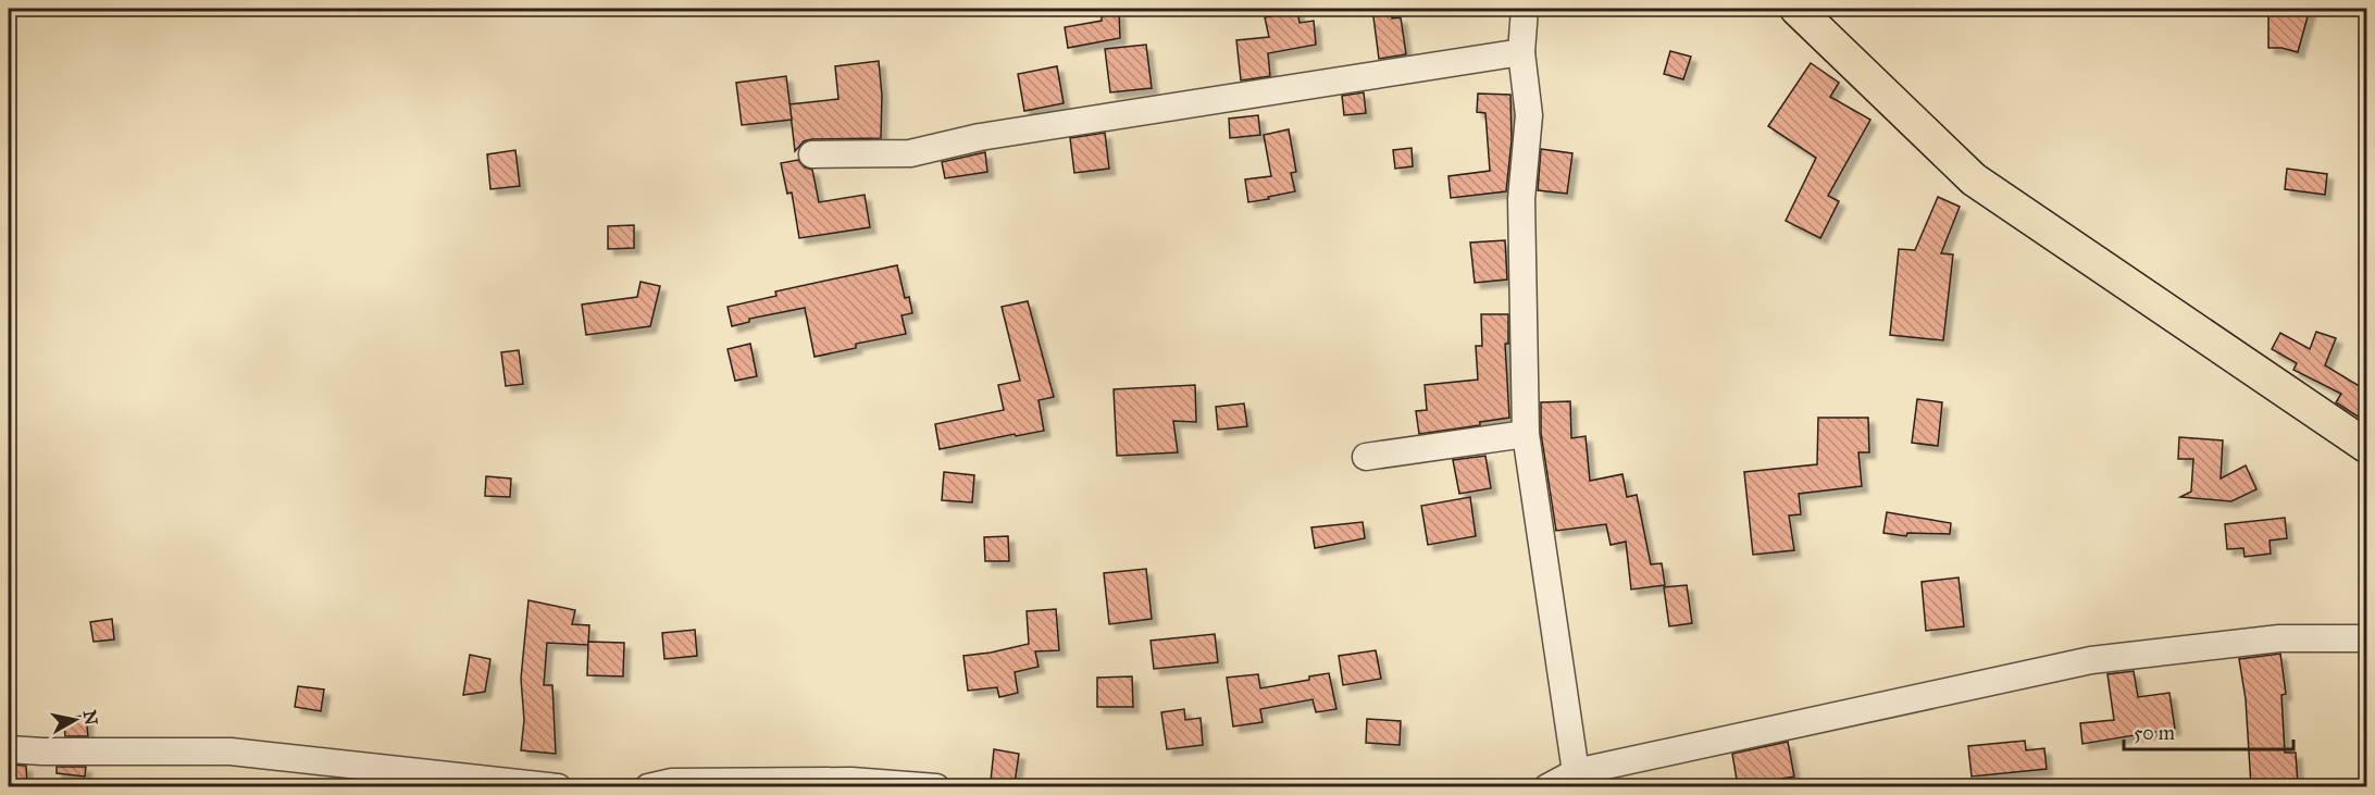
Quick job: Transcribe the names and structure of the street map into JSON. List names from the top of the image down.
{
  "scale_bar": "50 m",
  "north": "right"
}
